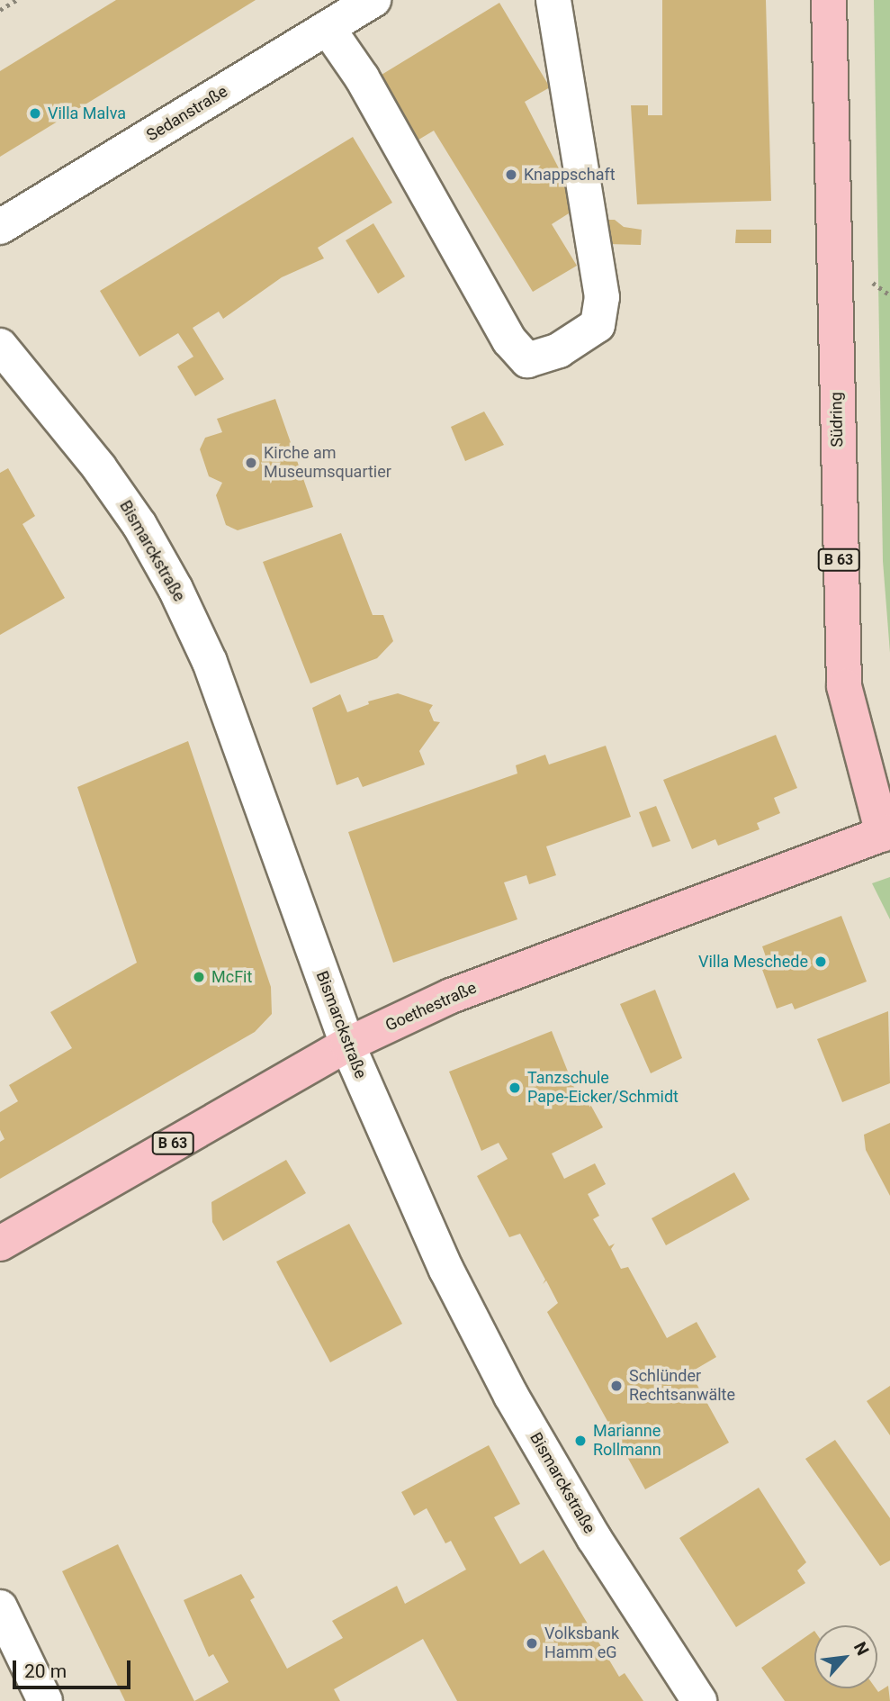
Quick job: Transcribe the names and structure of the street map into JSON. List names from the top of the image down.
{
  "streets": {
    "main road": ["Südring", "B 63", "Goethestraße"],
    "street": ["Sedanstraße", "Bismarckstraße"]
  },
  "crossings": [
    ["Südring", "Goethestraße"],
    ["Bismarckstraße", "Goethestraße"]
  ],
  "places": [
    "Villa Malva",
    "Knappschaft",
    "Kirche am Museumsquartier",
    "Villa Meschede",
    "McFit",
    "Tanzschule Pape-Eicker/Schmidt",
    "Schlünder Rechtsanwälte",
    "Marianne Rollmann",
    "Volksbank Hamm eG"
  ],
  "scale_bar": "20 m",
  "north": "top right"
}
